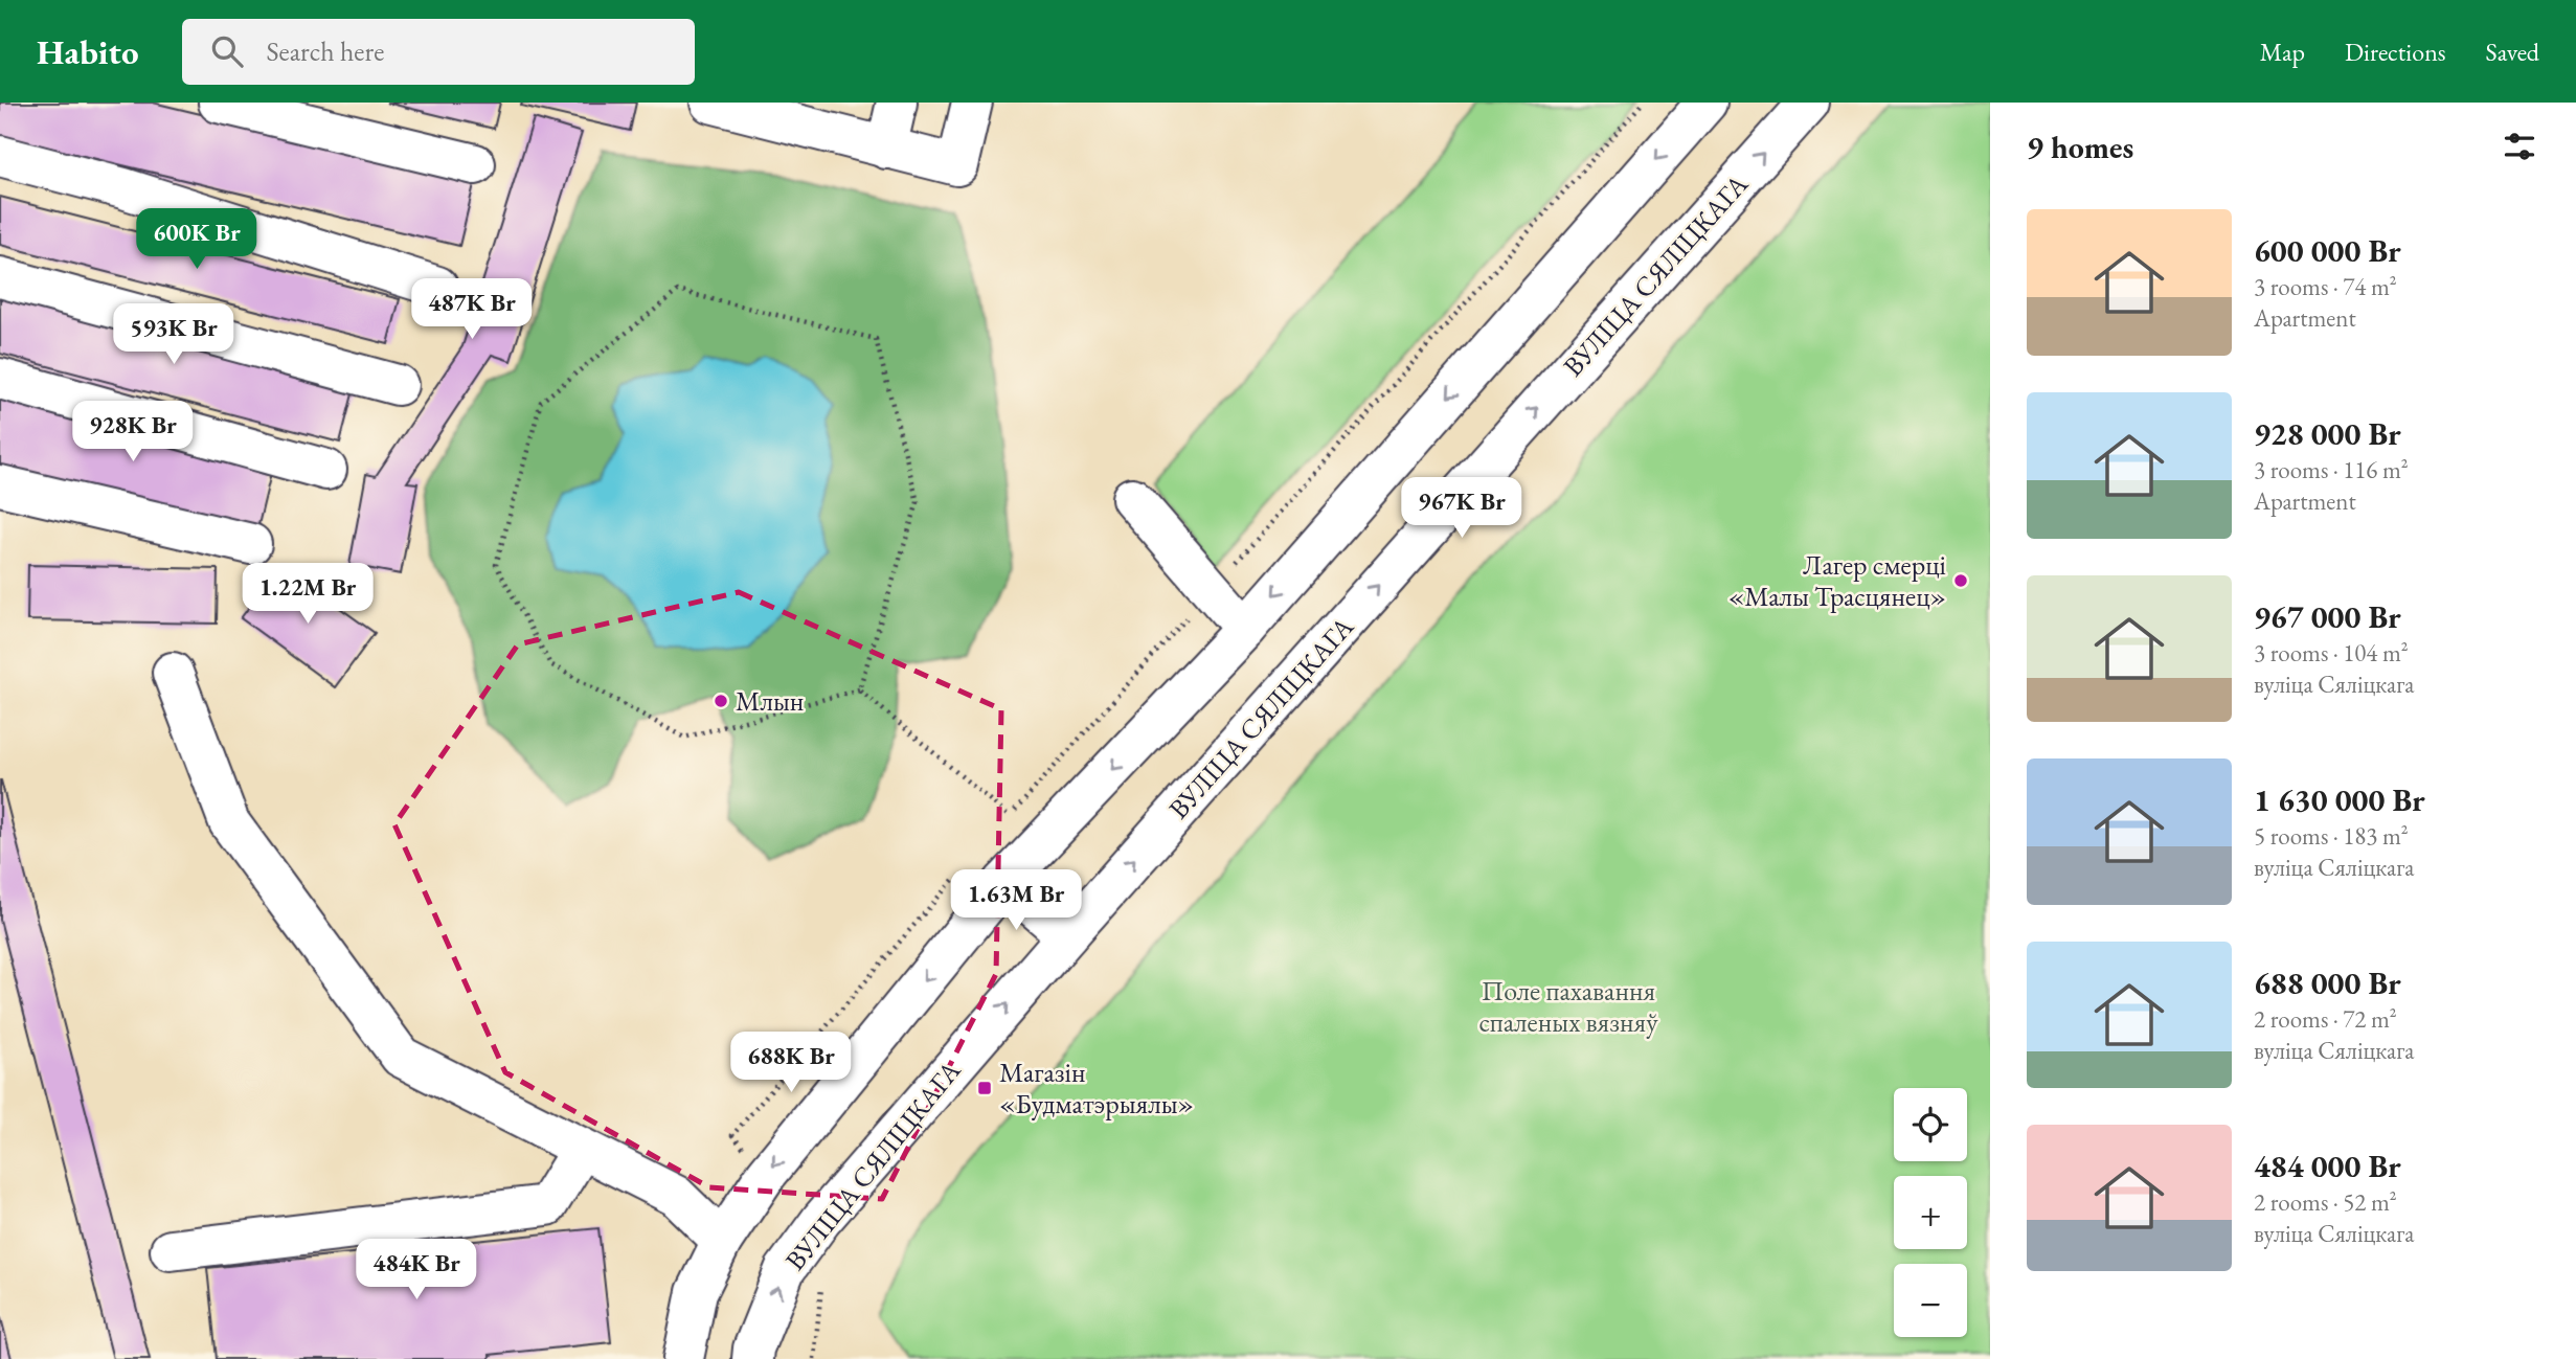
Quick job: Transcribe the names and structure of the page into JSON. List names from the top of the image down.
{
  "streets": {
    "main road": ["ВУЛІЦА СЯЛІЦКАГА"]
  },
  "parks": ["Поле пахавання спаленых вязняў"],
  "places": {
    "other": ["Лагер смерці «Малы Трасцянец»", "Млын"],
    "transit": ["Магазін «Будматэрыялы»"]
  },
  "page": {
    "header": "Habito",
    "search": "Search here",
    "nav": ["Map", "Directions", "Saved"],
    "heading": "9 homes",
    "list": [
      {
        "name": "600 000 Br",
        "note": "3 rooms · 74 m² · Apartment"
      },
      {
        "name": "928 000 Br",
        "note": "3 rooms · 116 m² · Apartment"
      },
      {
        "name": "967 000 Br",
        "note": "3 rooms · 104 m² · вуліца Сяліцкага"
      },
      {
        "name": "1 630 000 Br",
        "note": "5 rooms · 183 m² · вуліца Сяліцкага"
      },
      {
        "name": "688 000 Br",
        "note": "2 rooms · 72 m² · вуліца Сяліцкага"
      },
      {
        "name": "484 000 Br",
        "note": "2 rooms · 52 m² · вуліца Сяліцкага"
      }
    ],
    "price": [
      "600K Br",
      "487K Br",
      "593K Br",
      "928K Br",
      "967K Br",
      "1.22M Br",
      "1.63M Br",
      "688K Br",
      "484K Br"
    ],
    "map_buttons": ["+", "−"]
  }
}
